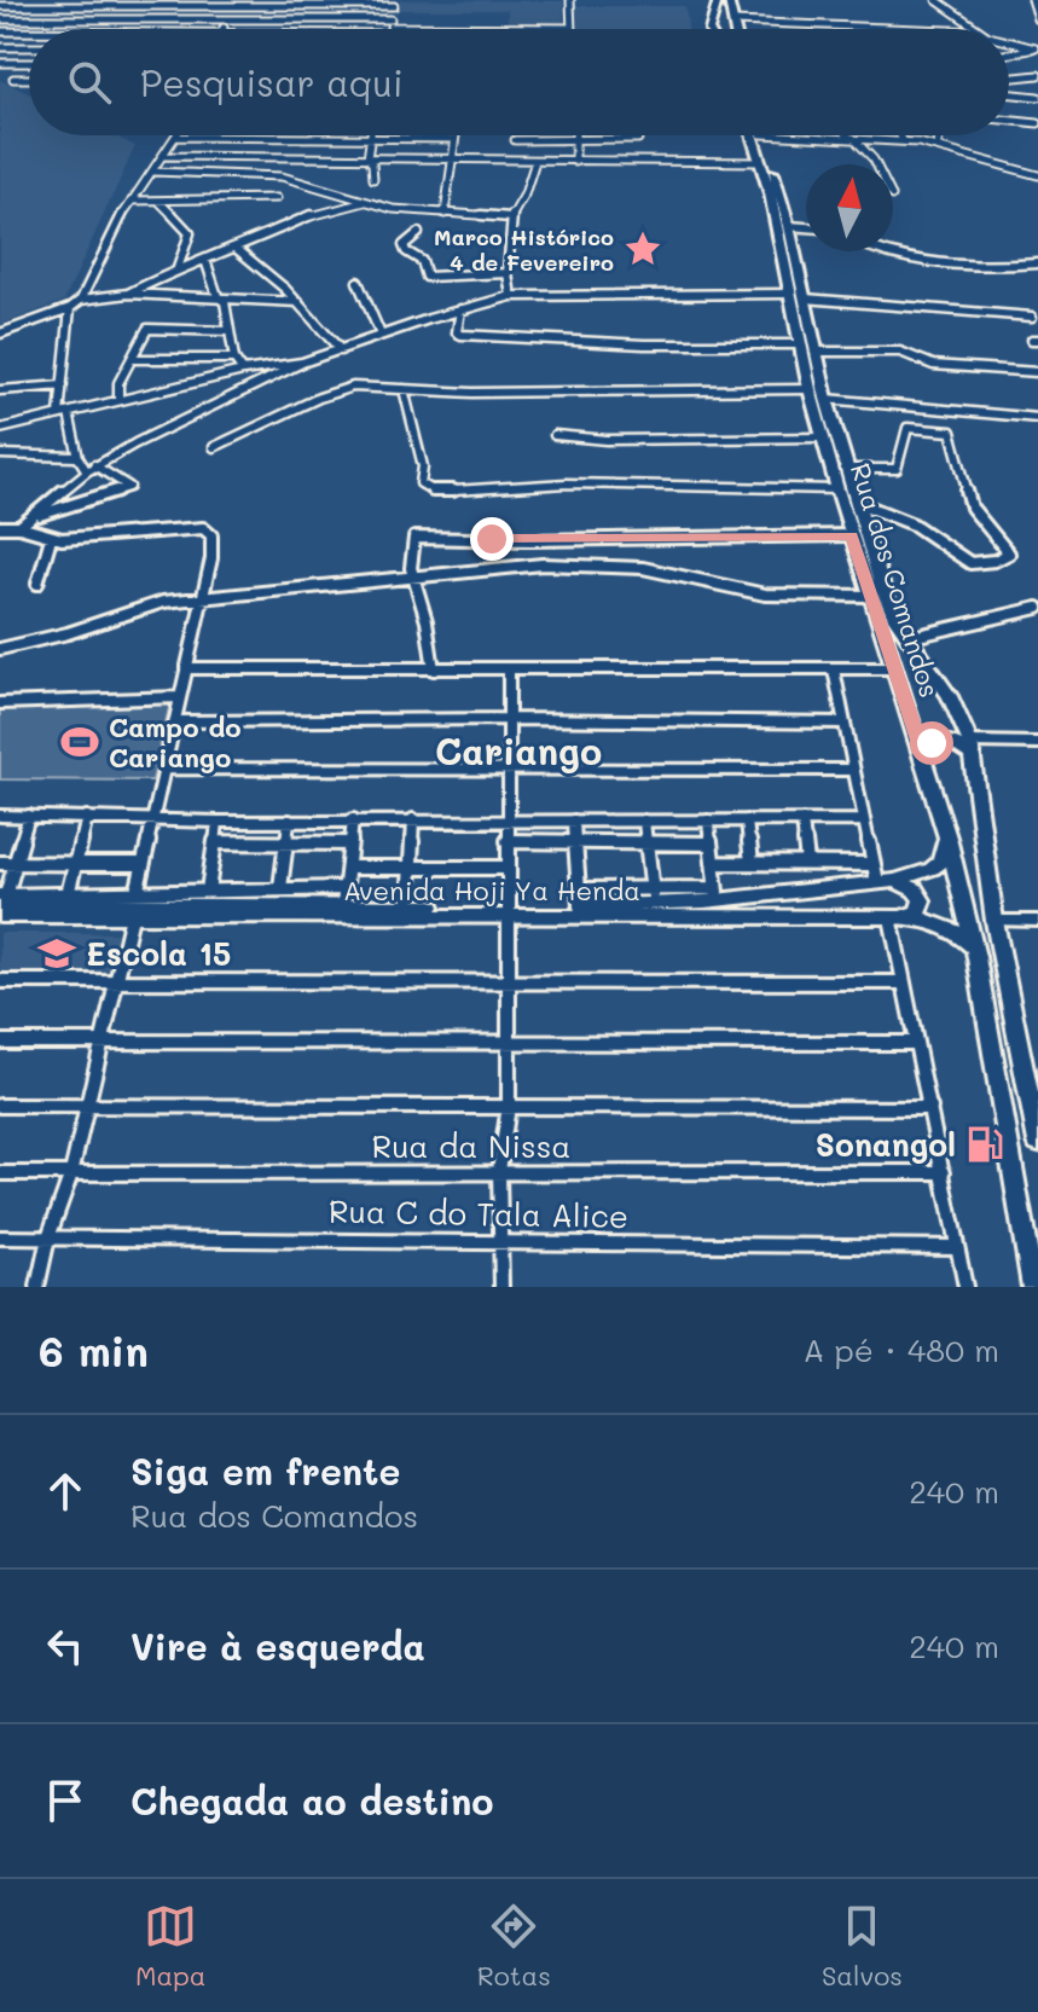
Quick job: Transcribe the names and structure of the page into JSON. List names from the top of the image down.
{
  "streets": {
    "main road": ["Rua dos Comandos", "Avenida Hoji Ya Henda"],
    "street": ["Rua da Nissa", "Rua C do Tala Alice"]
  },
  "crossings": [
    ["Rua dos Comandos", "Avenida Hoji Ya Henda"]
  ],
  "districts": ["Cariango"],
  "places": {
    "place": ["Marco Histórico 4 de Fevereiro"],
    "sports": ["Campo do Cariango"],
    "school or university": ["Escola 15"],
    "fuel station": ["Sonangol"]
  },
  "north": "top",
  "page": {
    "search": "Pesquisar aqui",
    "heading": ["6 min", "A pé · 480 m"],
    "list": [
      ["Siga em frente", "Rua dos Comandos", "240 m"],
      ["Vire à esquerda", "240 m"],
      "Chegada ao destino"
    ],
    "nav": ["Mapa", "Rotas", "Salvos"]
  }
}
